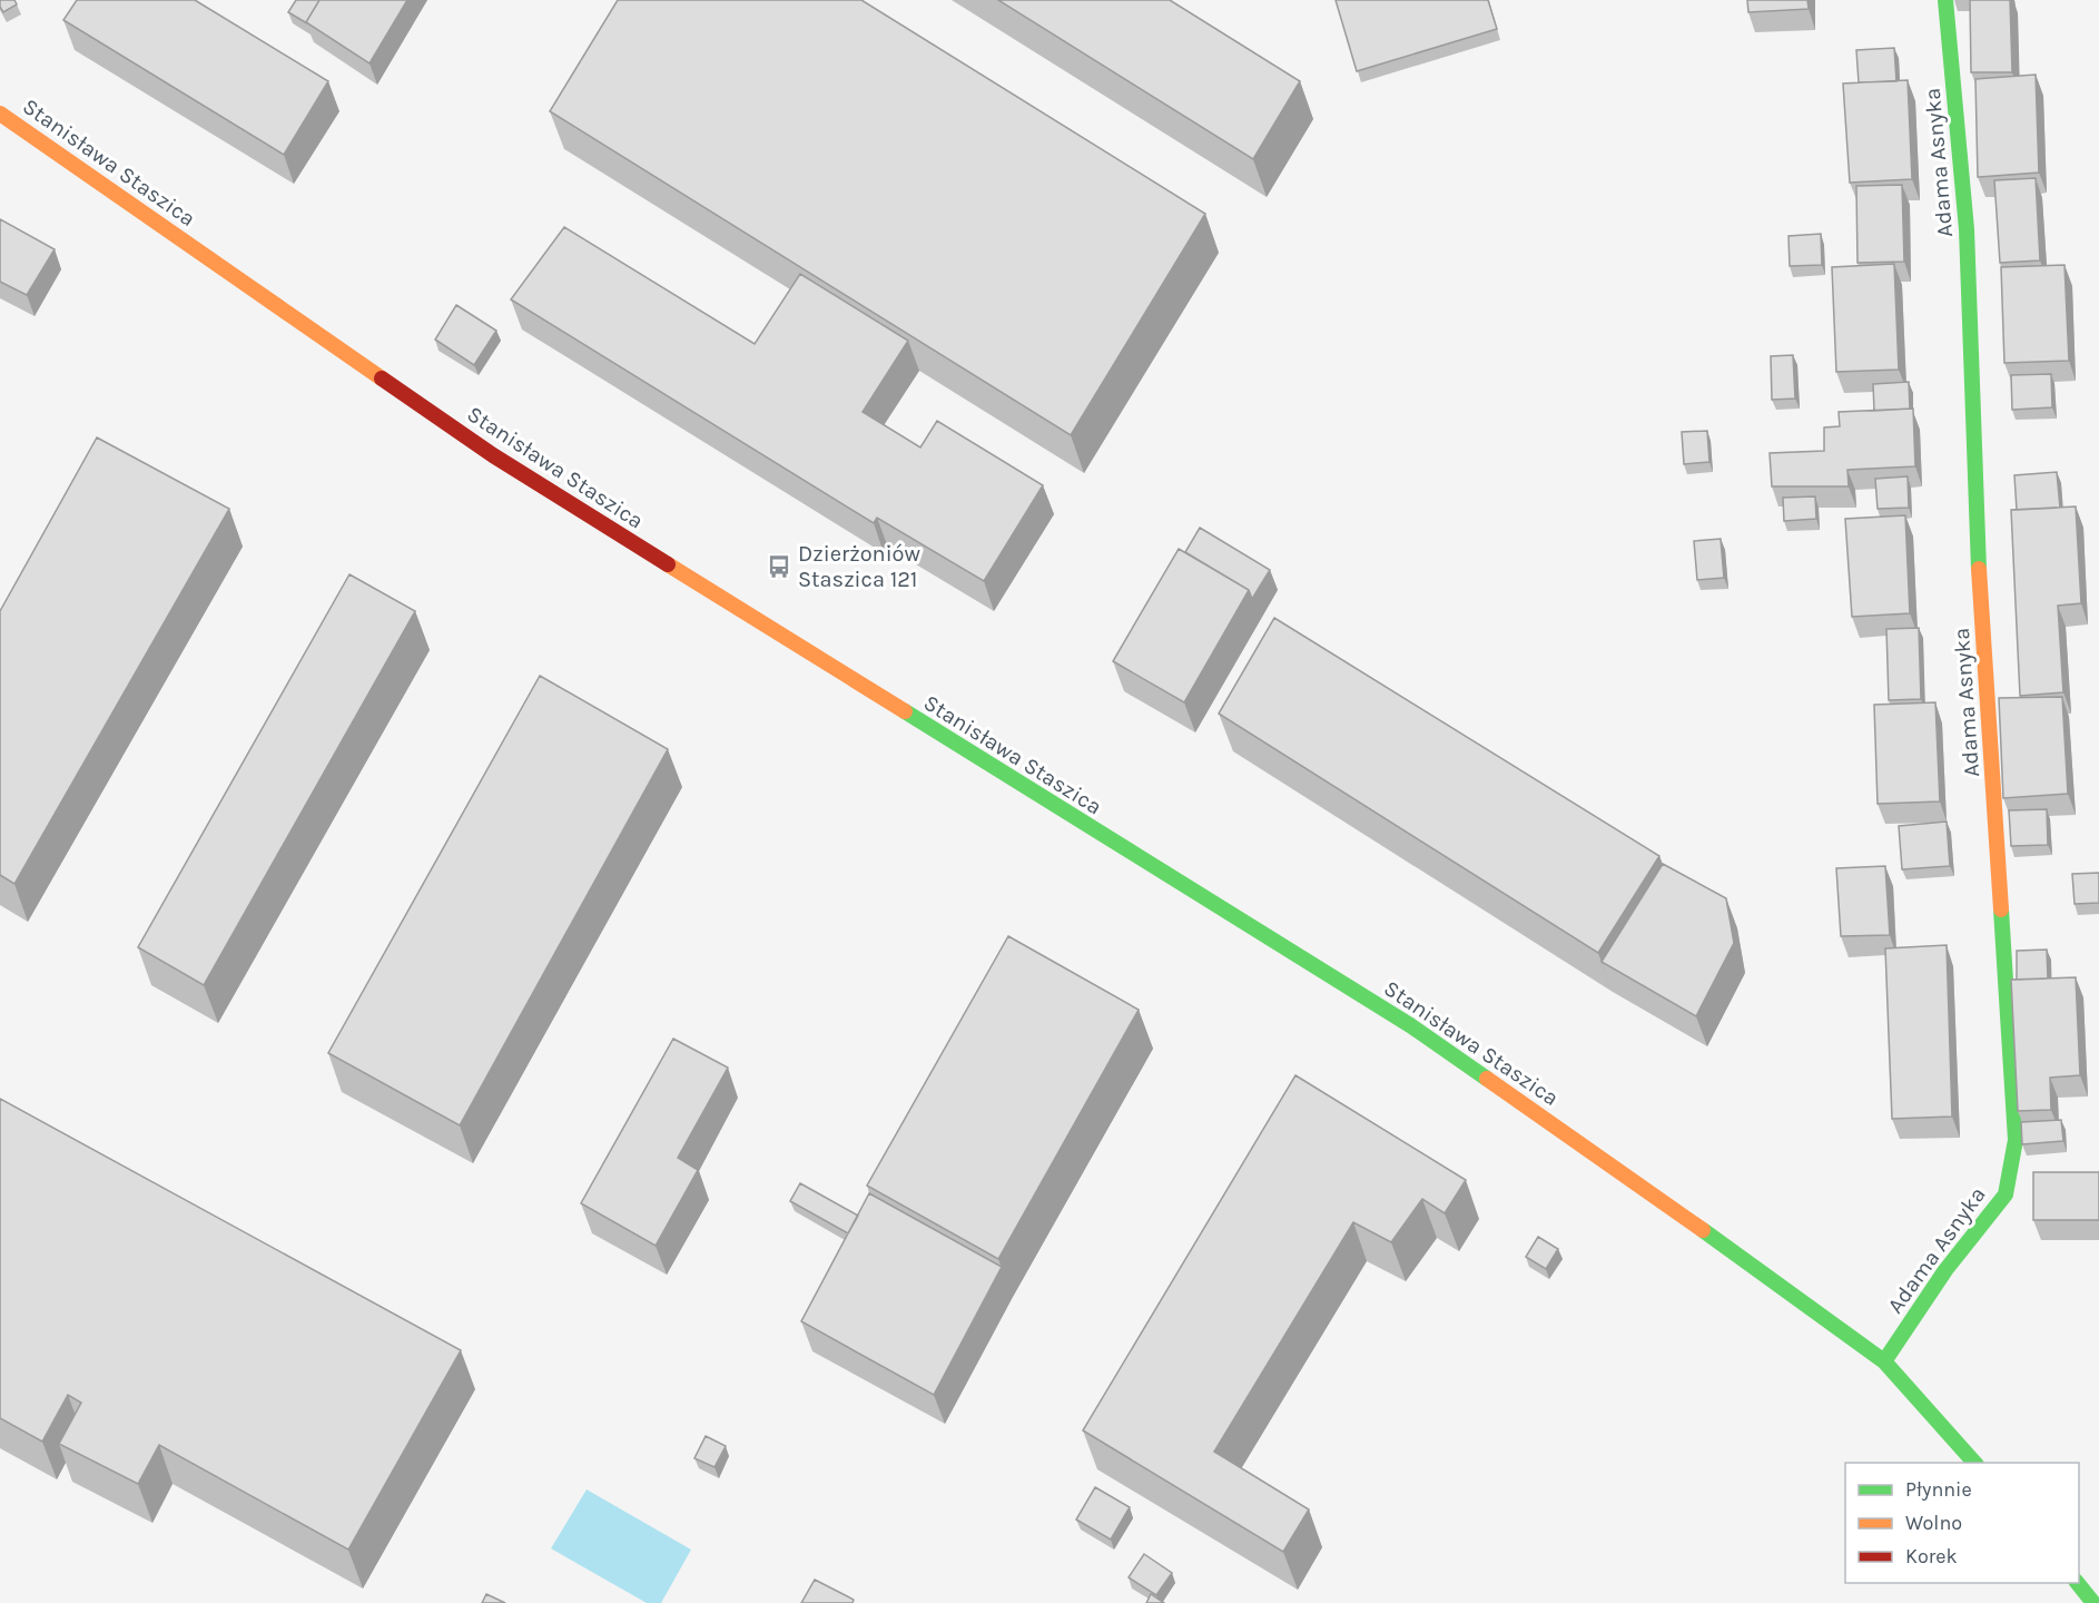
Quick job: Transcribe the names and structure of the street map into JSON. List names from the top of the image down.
{
  "streets": {
    "main road": ["Stanisława Staszica", "Adama Asnyka"]
  },
  "crossings": [
    ["Stanisława Staszica", "Adama Asnyka"]
  ],
  "places": {
    "bus stop": ["Dzierżoniów Staszica 121"]
  },
  "legend": ["Płynnie", "Wolno", "Korek"]
}
